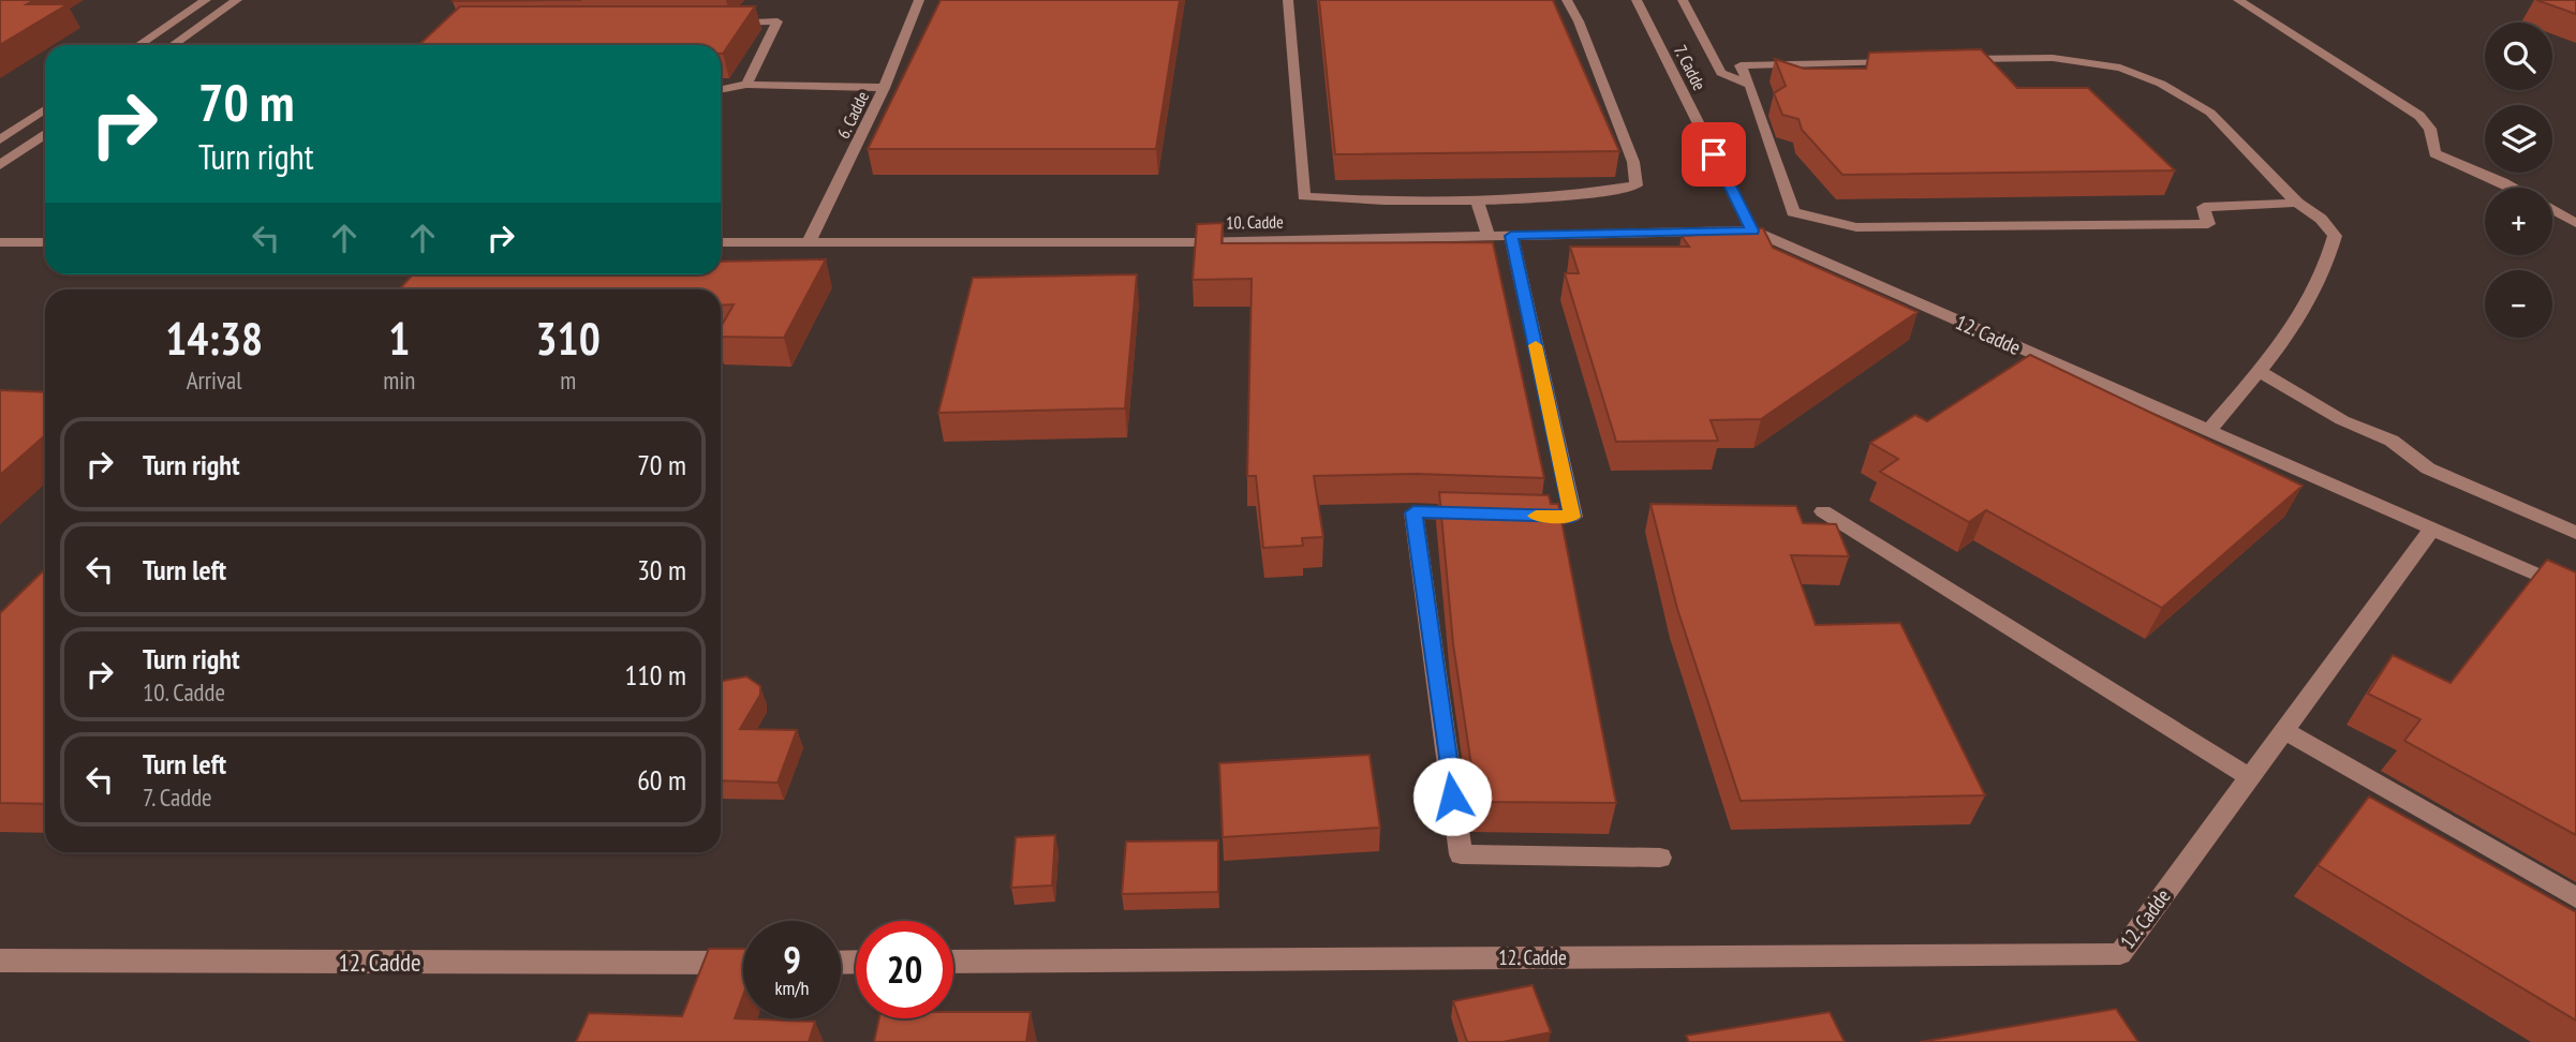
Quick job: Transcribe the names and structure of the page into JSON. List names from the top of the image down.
{
  "streets": {
    "street": [
      "7. Cadde",
      "6. Cadde",
      "10. Cadde",
      "12. Cadde"
    ]
  },
  "crossings": [
    ["7. Cadde", "10. Cadde"],
    ["7. Cadde", "12. Cadde"],
    ["6. Cadde", "10. Cadde"],
    ["10. Cadde", "12. Cadde"]
  ],
  "page": {
    "map_buttons": ["+", "−"],
    "turn": ["70 m", "Turn right"],
    "eta": [
      "14:38",
      "Arrival",
      "1",
      "min",
      "310",
      "m"
    ],
    "list": [
      {
        "name": "Turn right",
        "value": "70 m"
      },
      {
        "name": "Turn left",
        "value": "30 m"
      },
      {
        "name": "Turn right",
        "note": "10. Cadde",
        "value": "110 m"
      },
      {
        "name": "Turn left",
        "note": "7. Cadde",
        "value": "60 m"
      }
    ],
    "speed": "9 km/h",
    "limit": "20"
  }
}
